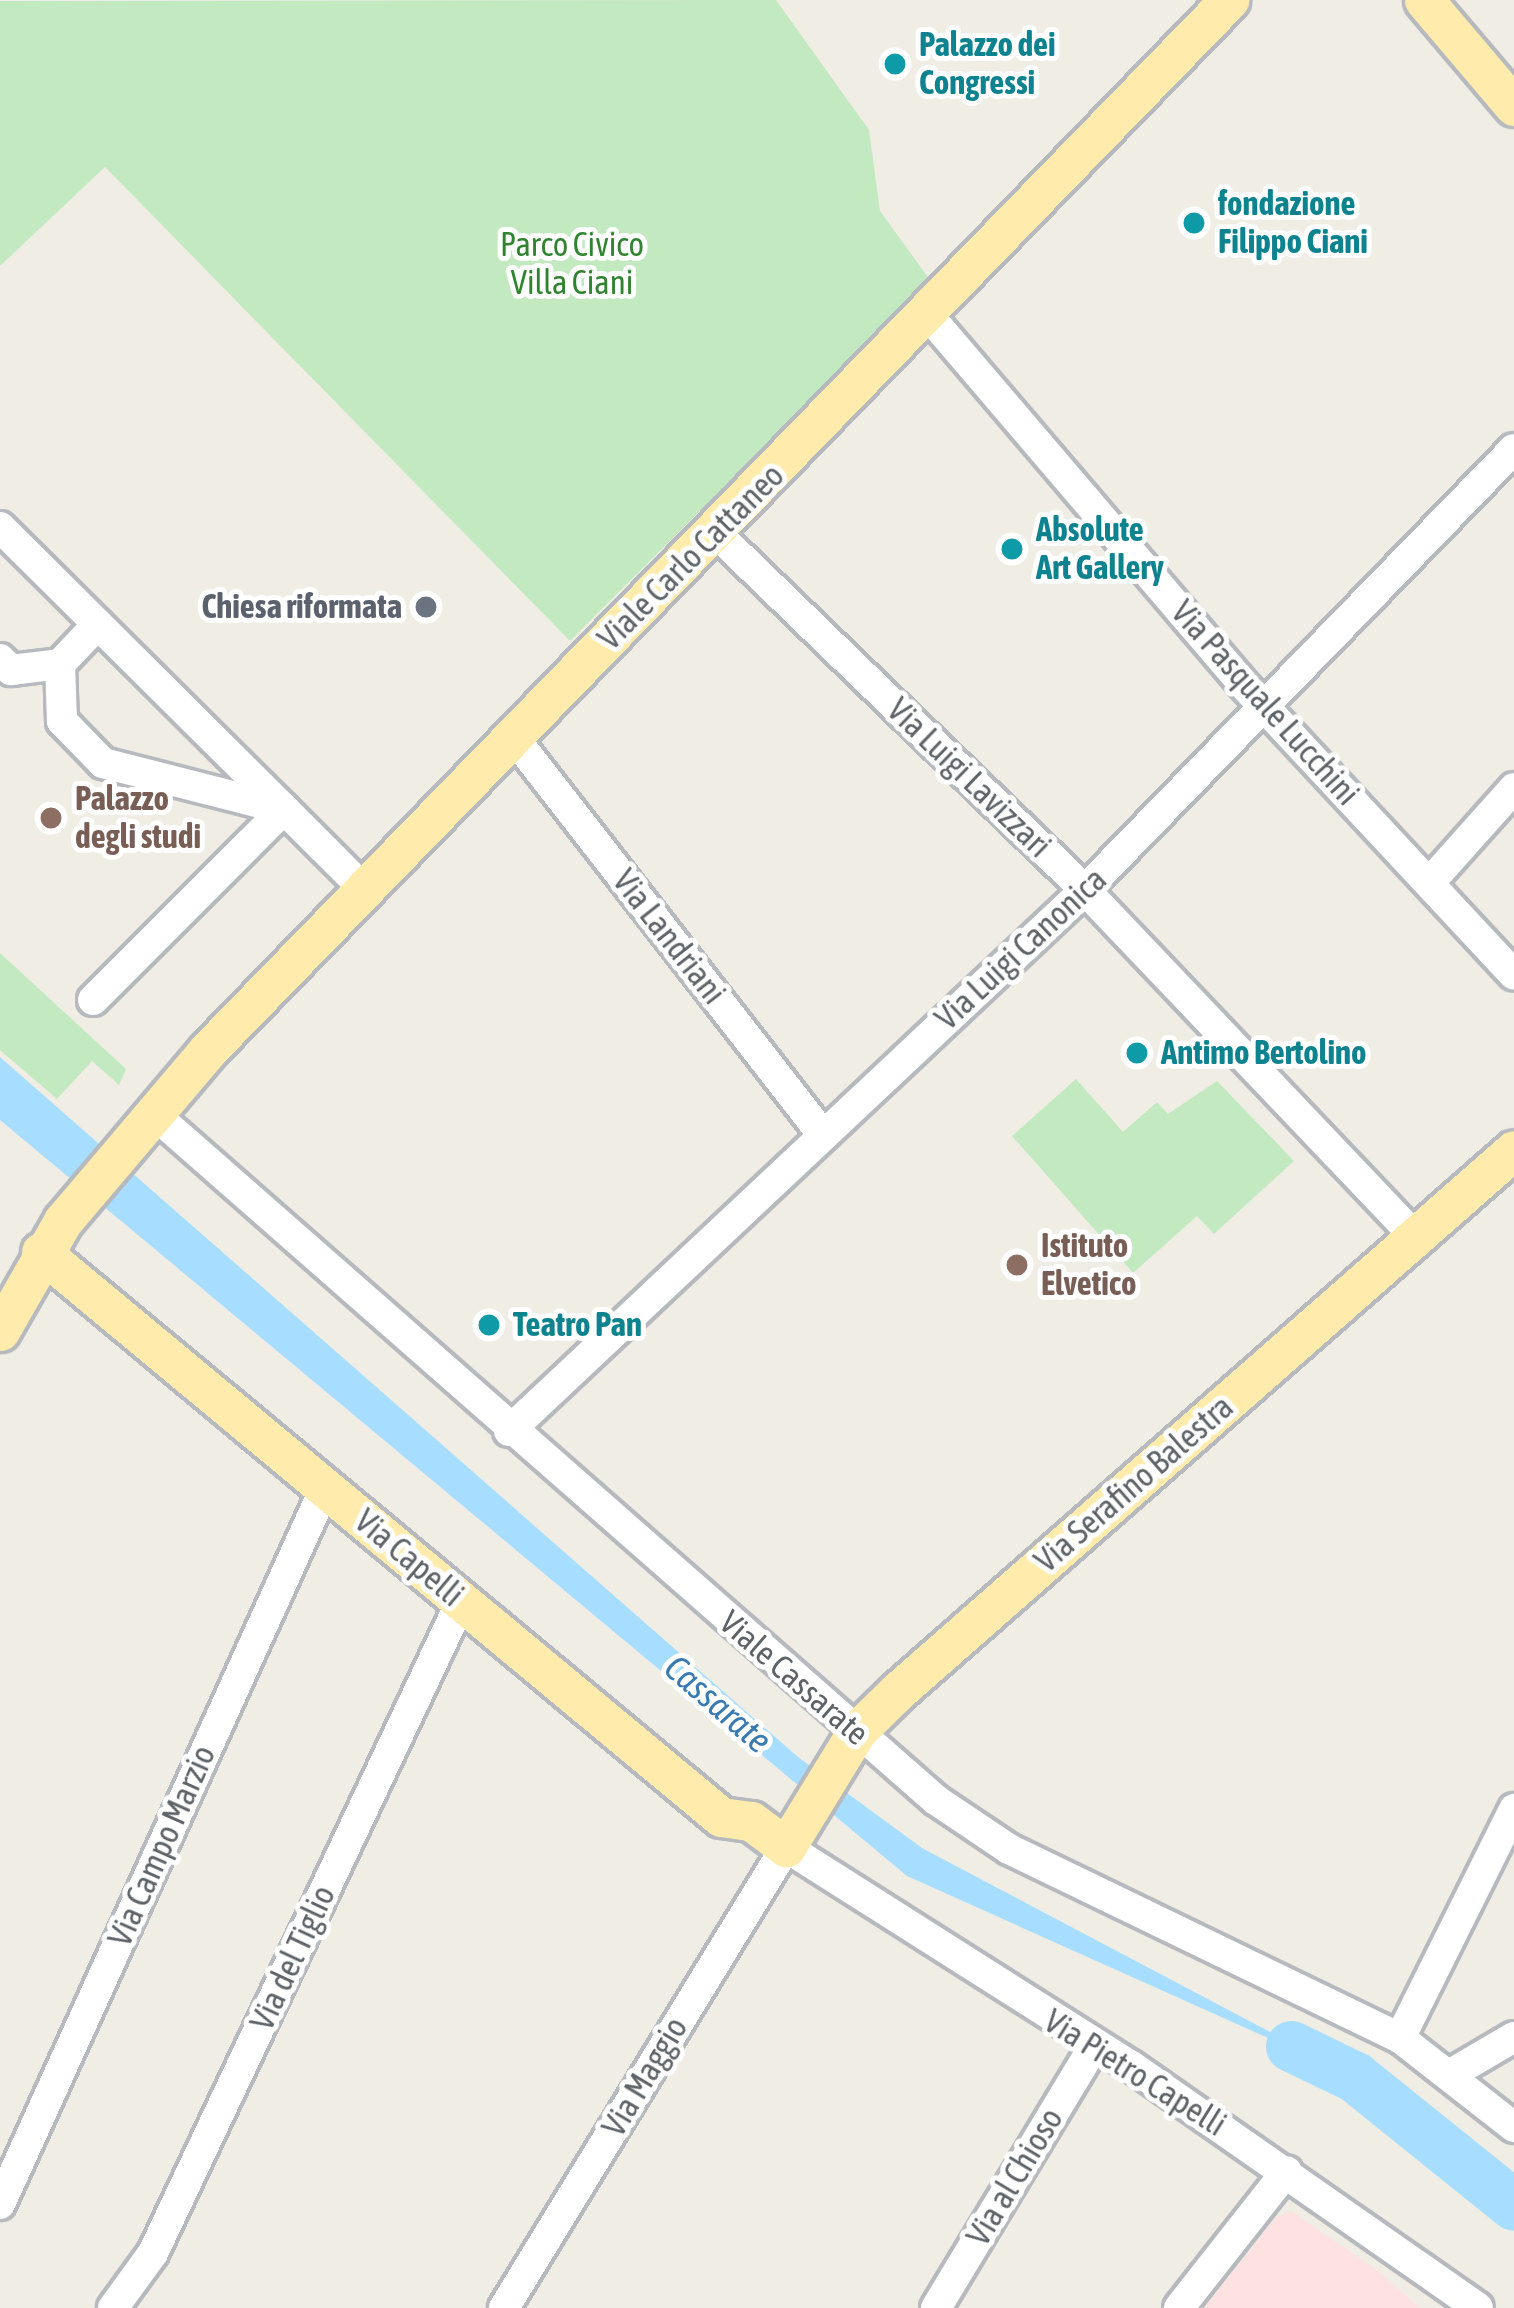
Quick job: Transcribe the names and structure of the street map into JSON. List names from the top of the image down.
{
  "streets": {
    "main road": ["Viale Carlo Cattaneo", "Via Serafino Balestra", "Via Capelli"],
    "street": [
      "Via Pasquale Lucchini",
      "Via Luigi Lavizzari",
      "Via Landriani",
      "Via Luigi Canonica",
      "Viale Cassarate",
      "Via Campo Marzio",
      "Via del Tiglio",
      "Via Pietro Capelli",
      "Via Maggio",
      "Via al Chioso"
    ]
  },
  "crossings": [
    ["Viale Carlo Cattaneo", "Via Pasquale Lucchini"],
    ["Viale Carlo Cattaneo", "Via Luigi Lavizzari"],
    ["Viale Carlo Cattaneo", "Via Landriani"],
    ["Viale Carlo Cattaneo", "Via Capelli"],
    ["Viale Carlo Cattaneo", "Viale Cassarate"],
    ["Via Pasquale Lucchini", "Via Luigi Canonica"],
    ["Via Luigi Lavizzari", "Via Luigi Canonica"],
    ["Via Luigi Lavizzari", "Via Serafino Balestra"],
    ["Via Landriani", "Via Luigi Canonica"],
    ["Via Luigi Canonica", "Viale Cassarate"],
    ["Via Serafino Balestra", "Via Capelli"],
    ["Via Serafino Balestra", "Viale Cassarate"],
    ["Via Serafino Balestra", "Via Pietro Capelli"],
    ["Via Serafino Balestra", "Via Maggio"],
    ["Via Capelli", "Via Campo Marzio"],
    ["Via Capelli", "Via del Tiglio"],
    ["Via Capelli", "Via Pietro Capelli"],
    ["Via Capelli", "Via Maggio"],
    ["Via Pietro Capelli", "Via Maggio"],
    ["Via Pietro Capelli", "Via al Chioso"]
  ],
  "water": ["Cassarate"],
  "parks": ["Parco Civico Villa Ciani"],
  "places": [
    "Palazzo dei Congressi",
    "fondazione Filippo Ciani",
    "Absolute Art Gallery",
    "Chiesa riformata",
    "Palazzo degli studi",
    "Antimo Bertolino",
    "Istituto Elvetico",
    "Teatro Pan"
  ]
}
